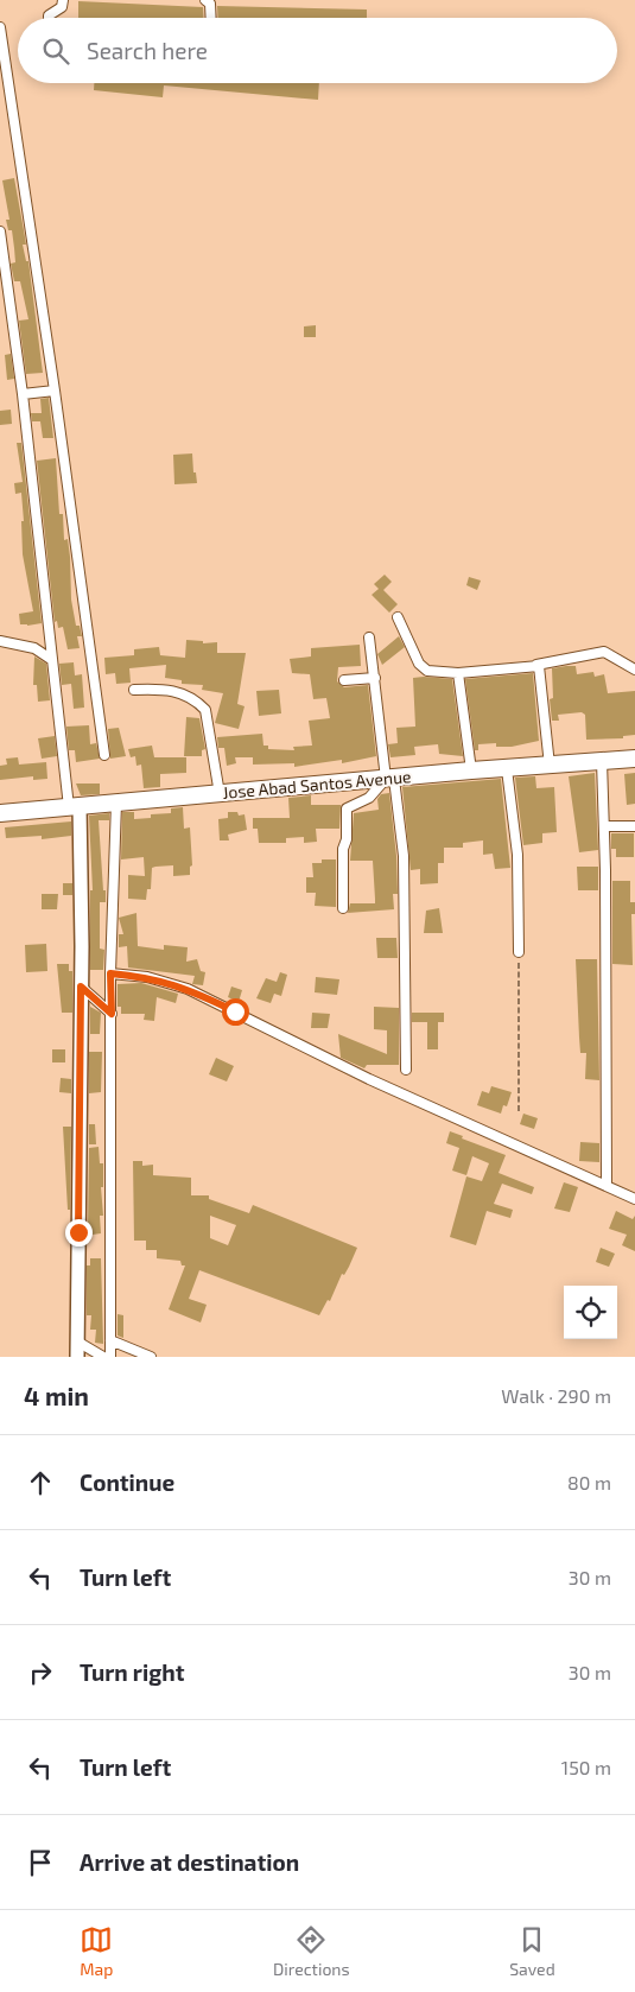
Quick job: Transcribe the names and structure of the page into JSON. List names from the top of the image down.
{
  "streets": {
    "highway": ["Jose Abad Santos Avenue"]
  },
  "page": {
    "search": "Search here",
    "heading": ["4 min", "Walk · 290 m"],
    "list": [
      ["Continue", "80 m"],
      ["Turn left", "30 m"],
      ["Turn right", "30 m"],
      ["Turn left", "150 m"],
      "Arrive at destination"
    ],
    "nav": ["Map", "Directions", "Saved"]
  }
}
